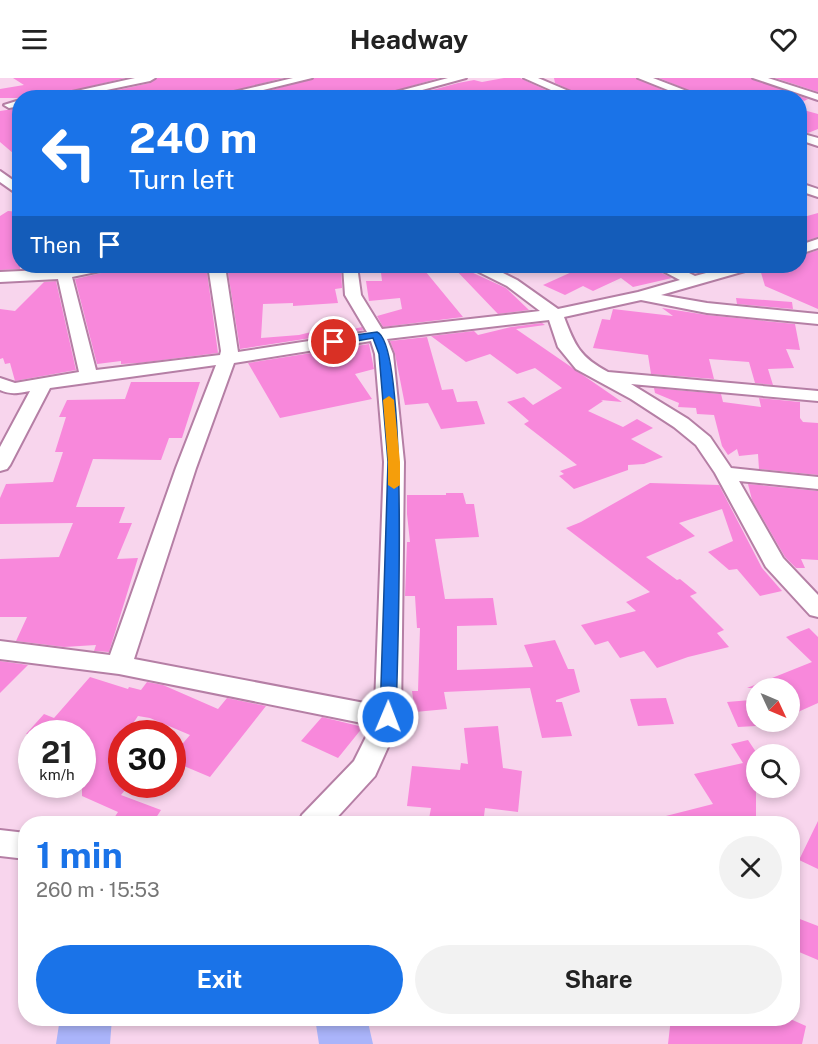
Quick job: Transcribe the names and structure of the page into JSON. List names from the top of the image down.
{
  "north": "bottom right",
  "page": {
    "header": "Headway",
    "turn": ["240 m", "Turn left"],
    "then": "Then",
    "speed": "21 km/h",
    "limit": "30",
    "heading": ["1 min", "260 m · 15:53"],
    "buttons": ["Exit", "Share"]
  }
}
